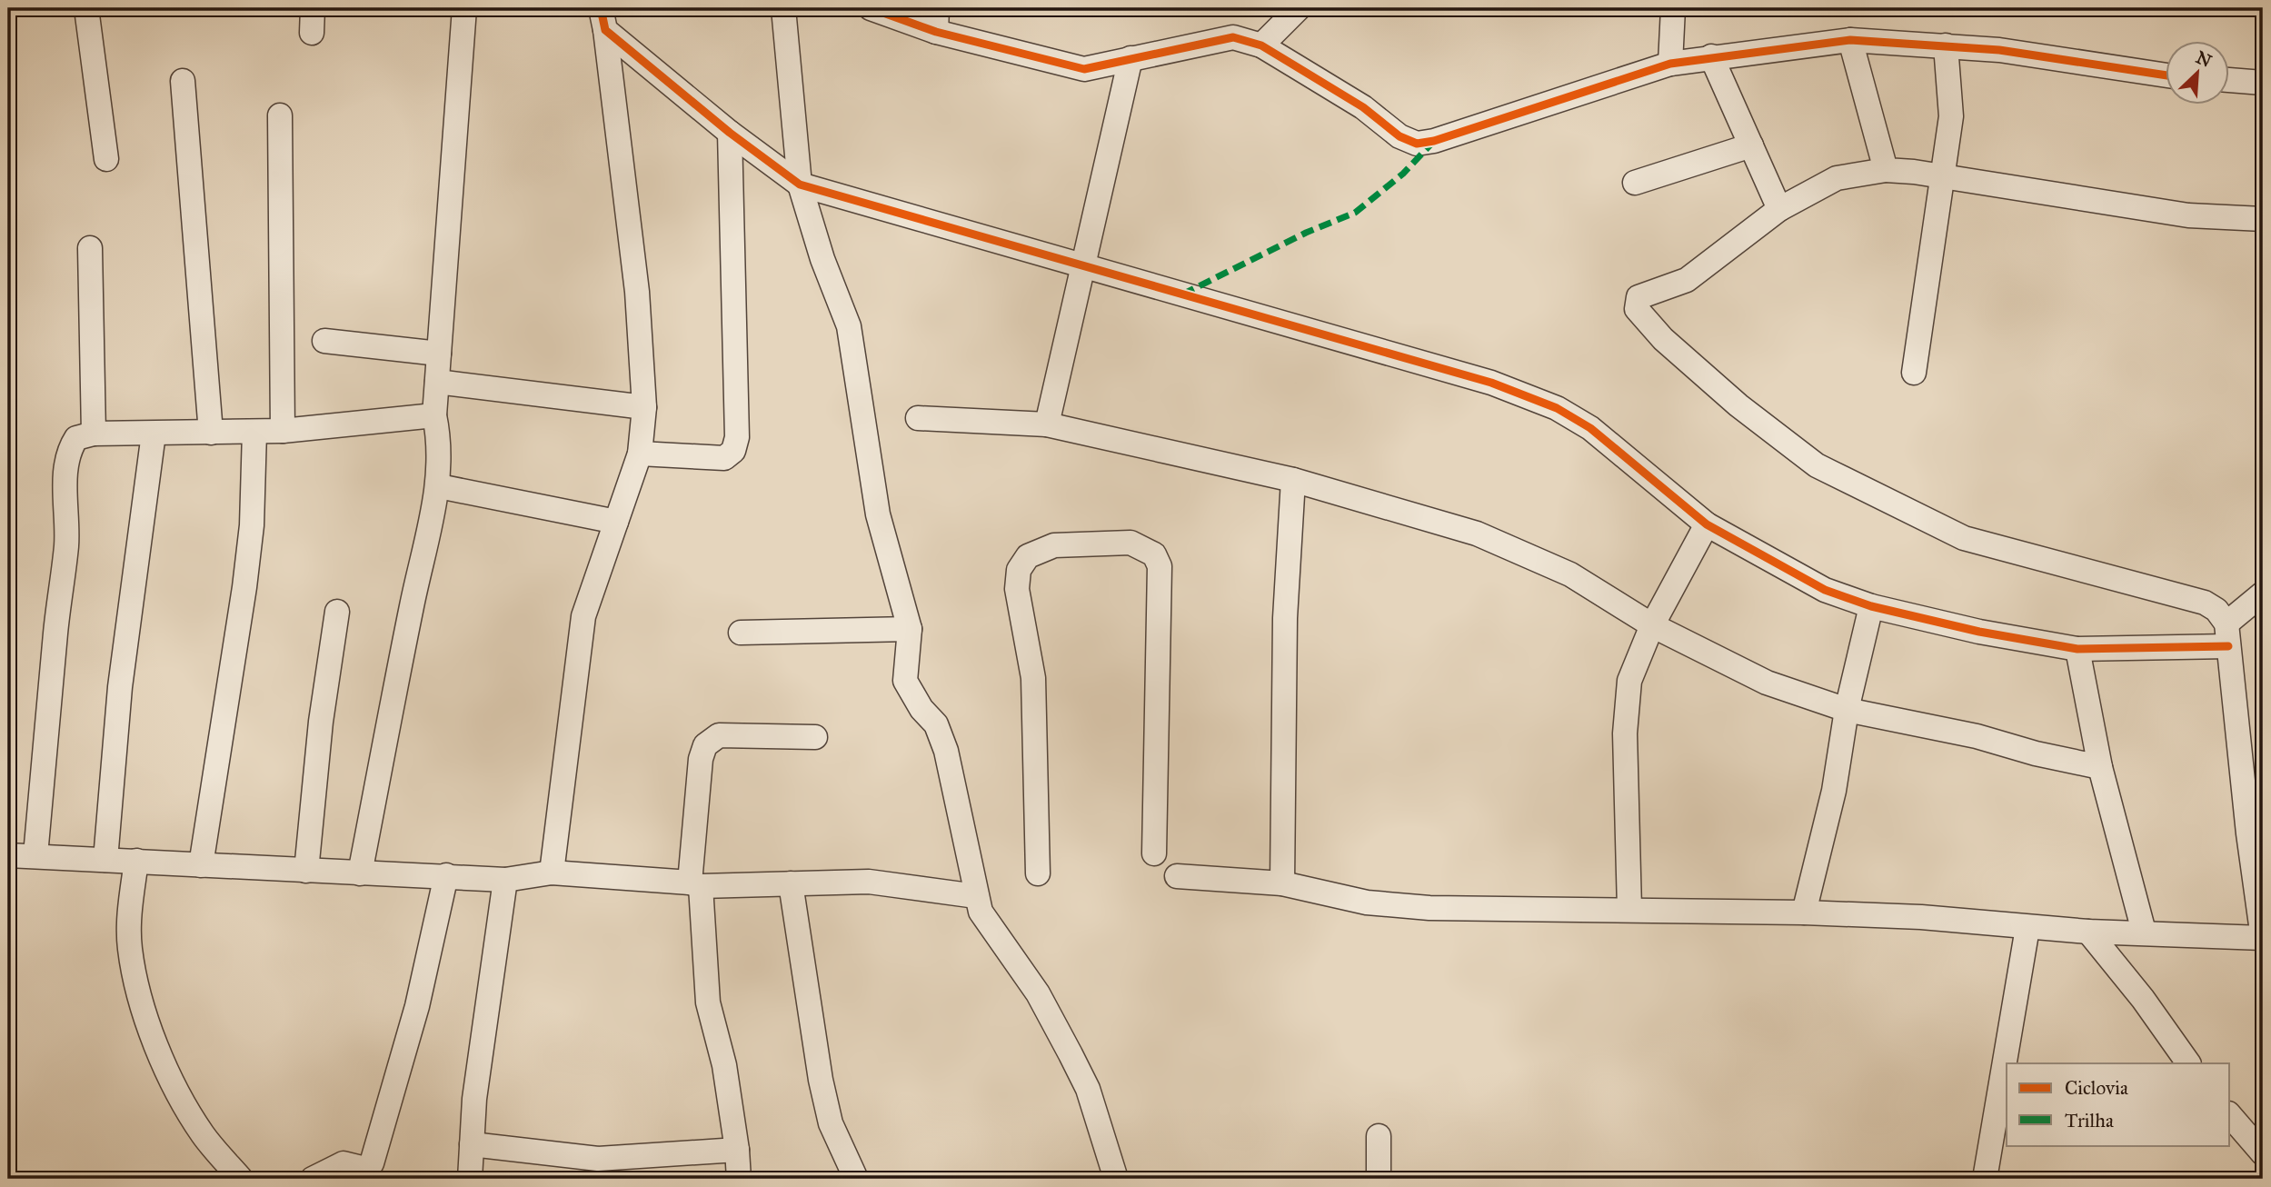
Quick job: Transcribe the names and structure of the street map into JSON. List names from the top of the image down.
{
  "legend": ["Ciclovia", "Trilha"],
  "north": "top right"
}
